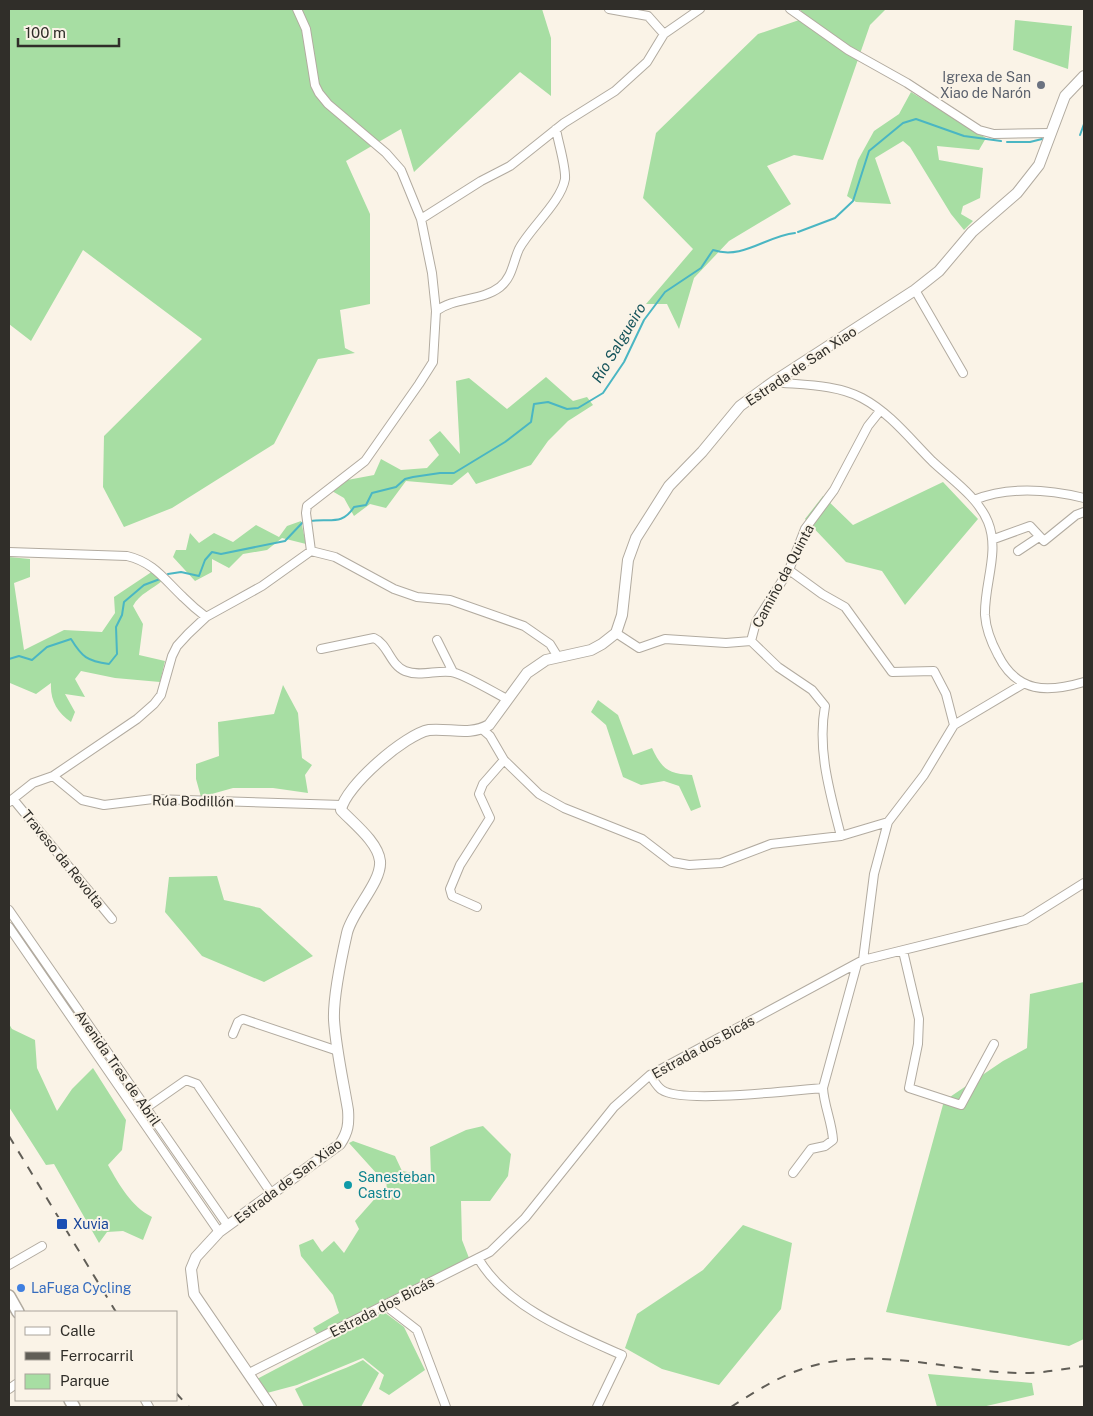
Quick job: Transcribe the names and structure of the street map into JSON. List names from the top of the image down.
{
  "streets": {
    "street": [
      "Estrada de San Xiao",
      "Camiño da Quinta",
      "Rúa Bodillón",
      "Traveso da Revolta",
      "Estrada dos Bicás",
      "Avenida Tres de Abril"
    ]
  },
  "crossings": [
    ["Estrada de San Xiao", "Rúa Bodillón"],
    ["Estrada de San Xiao", "Estrada dos Bicás"],
    ["Estrada de San Xiao", "Avenida Tres de Abril"]
  ],
  "water": ["Río Salgueiro"],
  "places": {
    "other": ["Igrexa de San Xiao de Narón", "Sanesteban Castro", "LaFuga Cycling"],
    "transit": ["Xuvia"]
  },
  "legend": ["Calle", "Ferrocarril", "Parque"],
  "scale_bar": "100 m"
}
